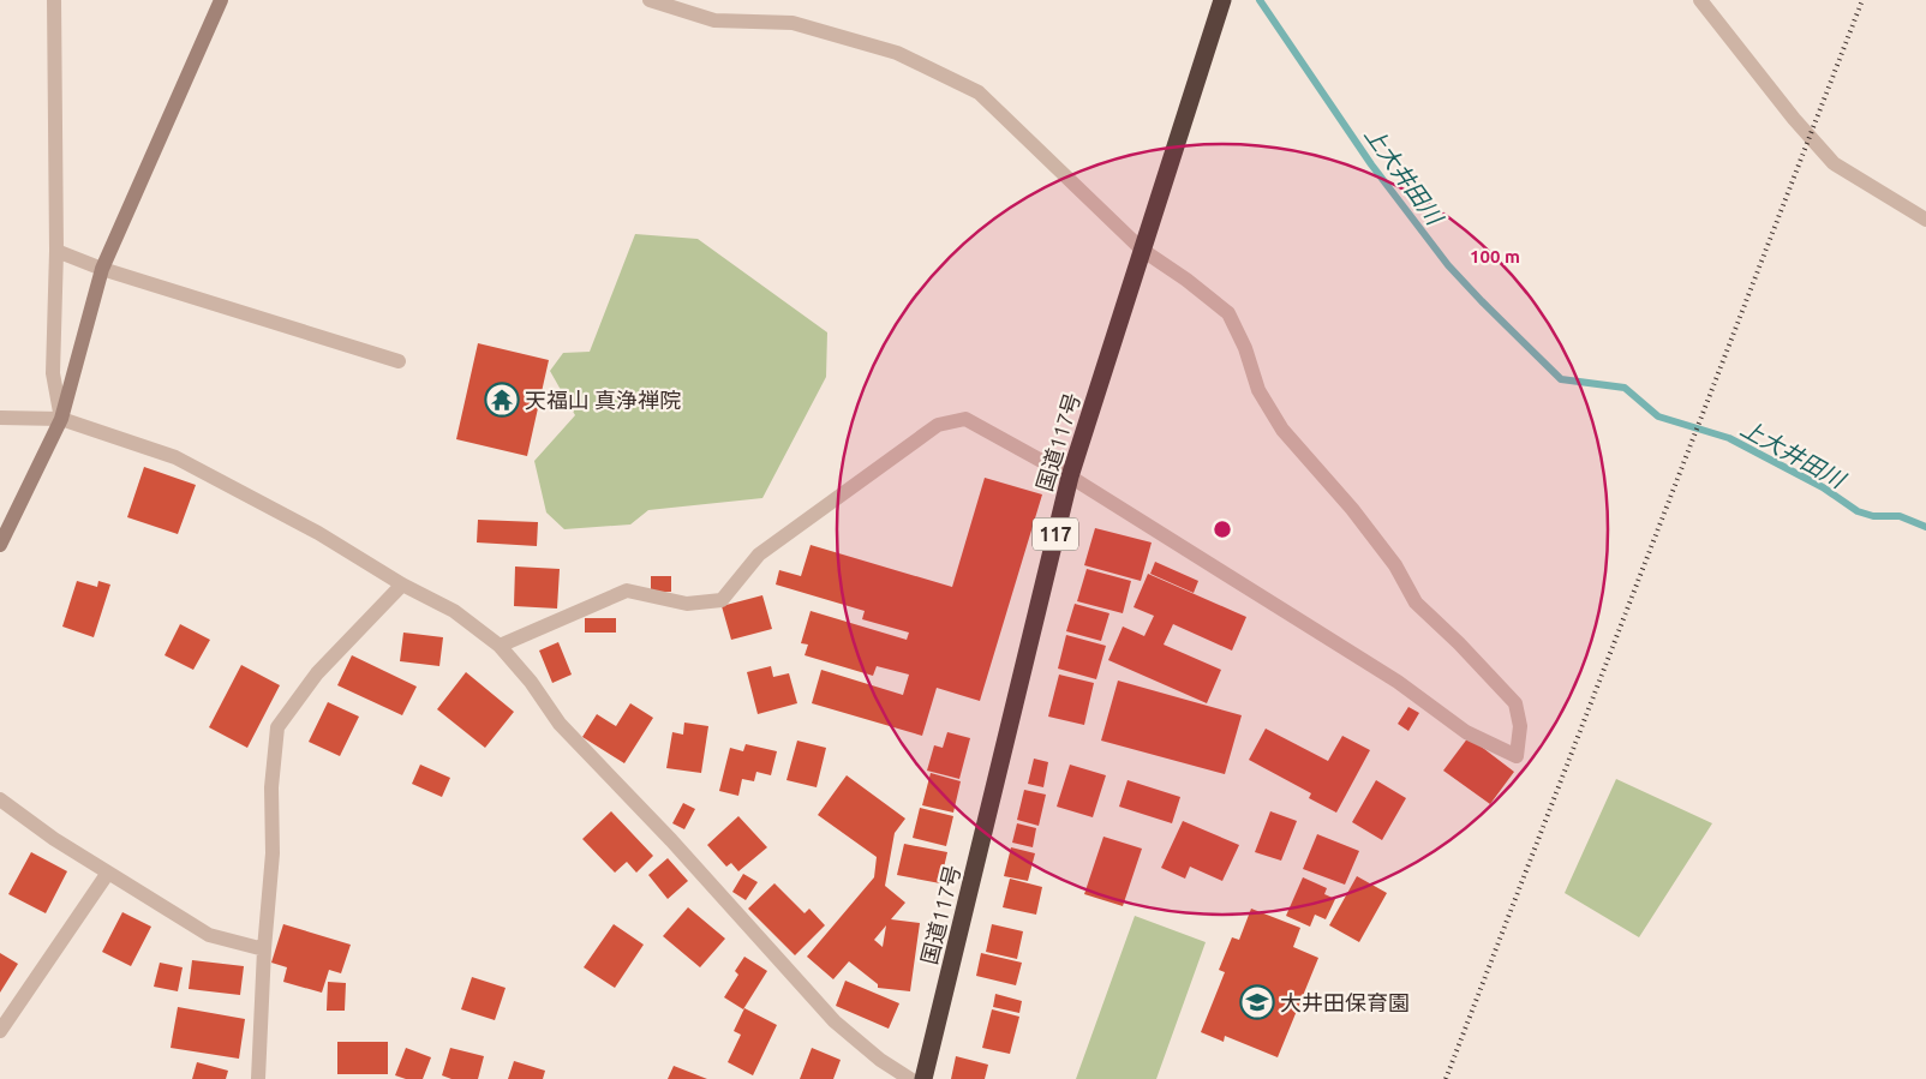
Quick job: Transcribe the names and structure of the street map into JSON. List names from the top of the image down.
{
  "streets": {
    "highway": ["国道117号", "117"]
  },
  "water": ["上大井田川"],
  "places": {
    "temple": ["天福山 真浄禅院"],
    "school or university": ["大井田保育園"]
  },
  "rings": ["100 m"]
}
